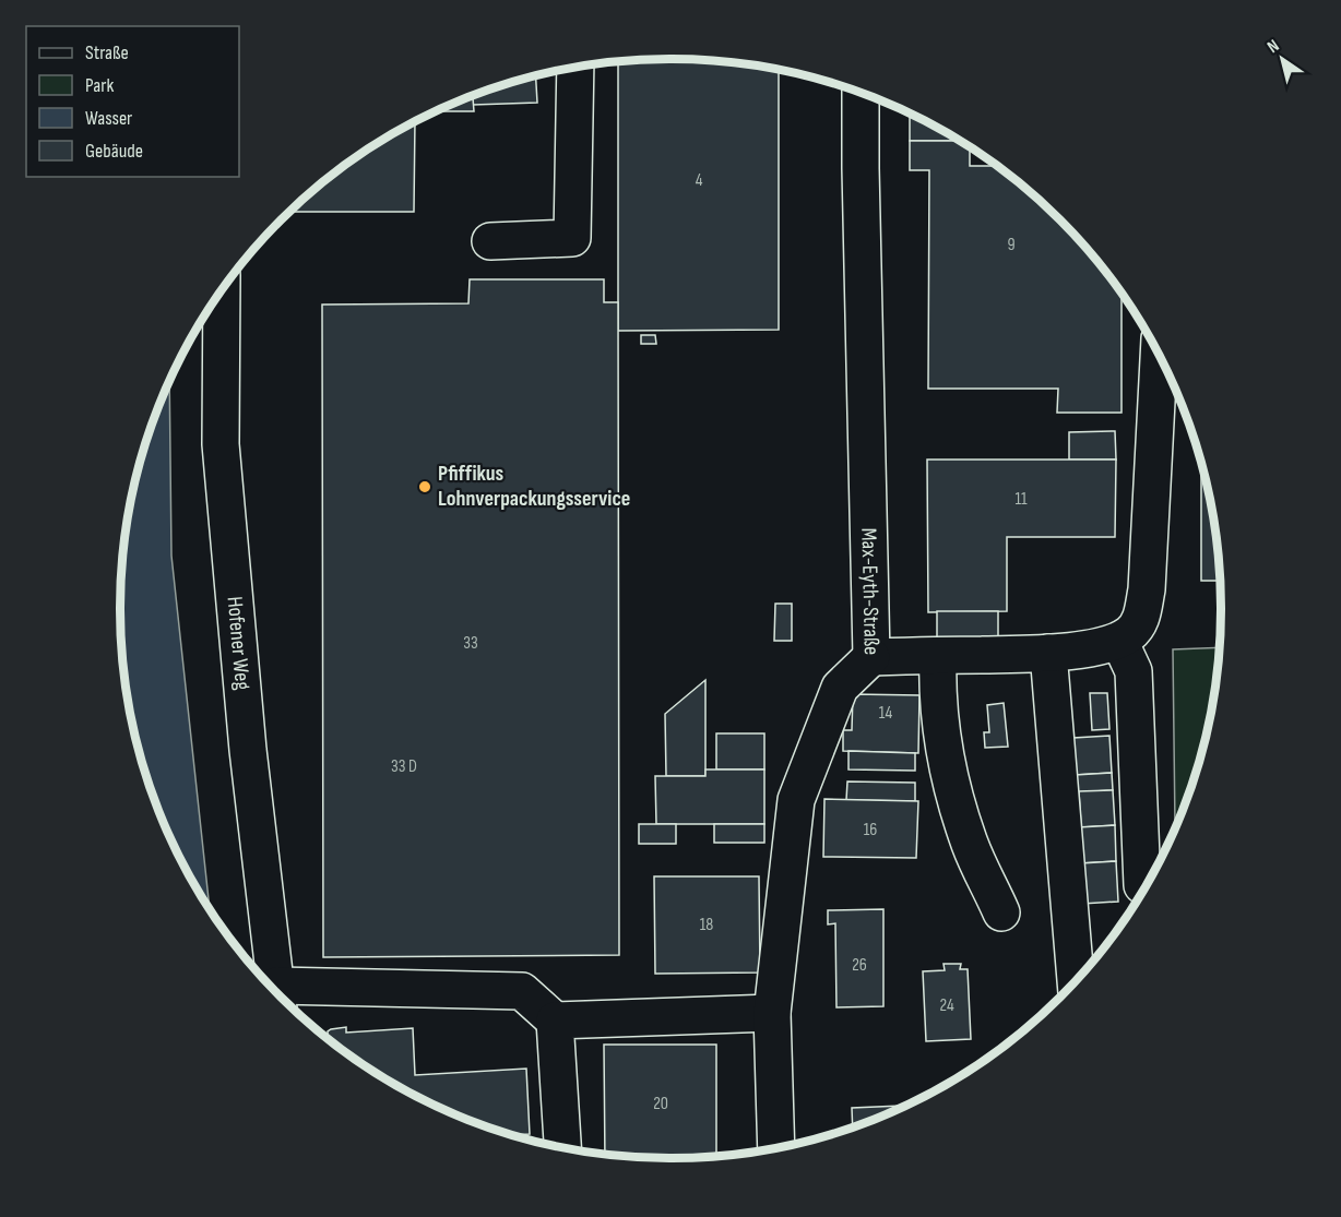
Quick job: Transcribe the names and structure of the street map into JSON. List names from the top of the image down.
{
  "streets": {
    "street": ["Max-Eyth-Straße", "Hofener Weg"]
  },
  "places": ["Pfiffikus Lohnverpackungsservice"],
  "house_numbers": [
    "4",
    "9",
    "11",
    "33",
    "14",
    "33 D",
    "16",
    "18",
    "26",
    "24",
    "20"
  ],
  "legend": [
    "Straße",
    "Park",
    "Wasser",
    "Gebäude"
  ],
  "north": "top left"
}
